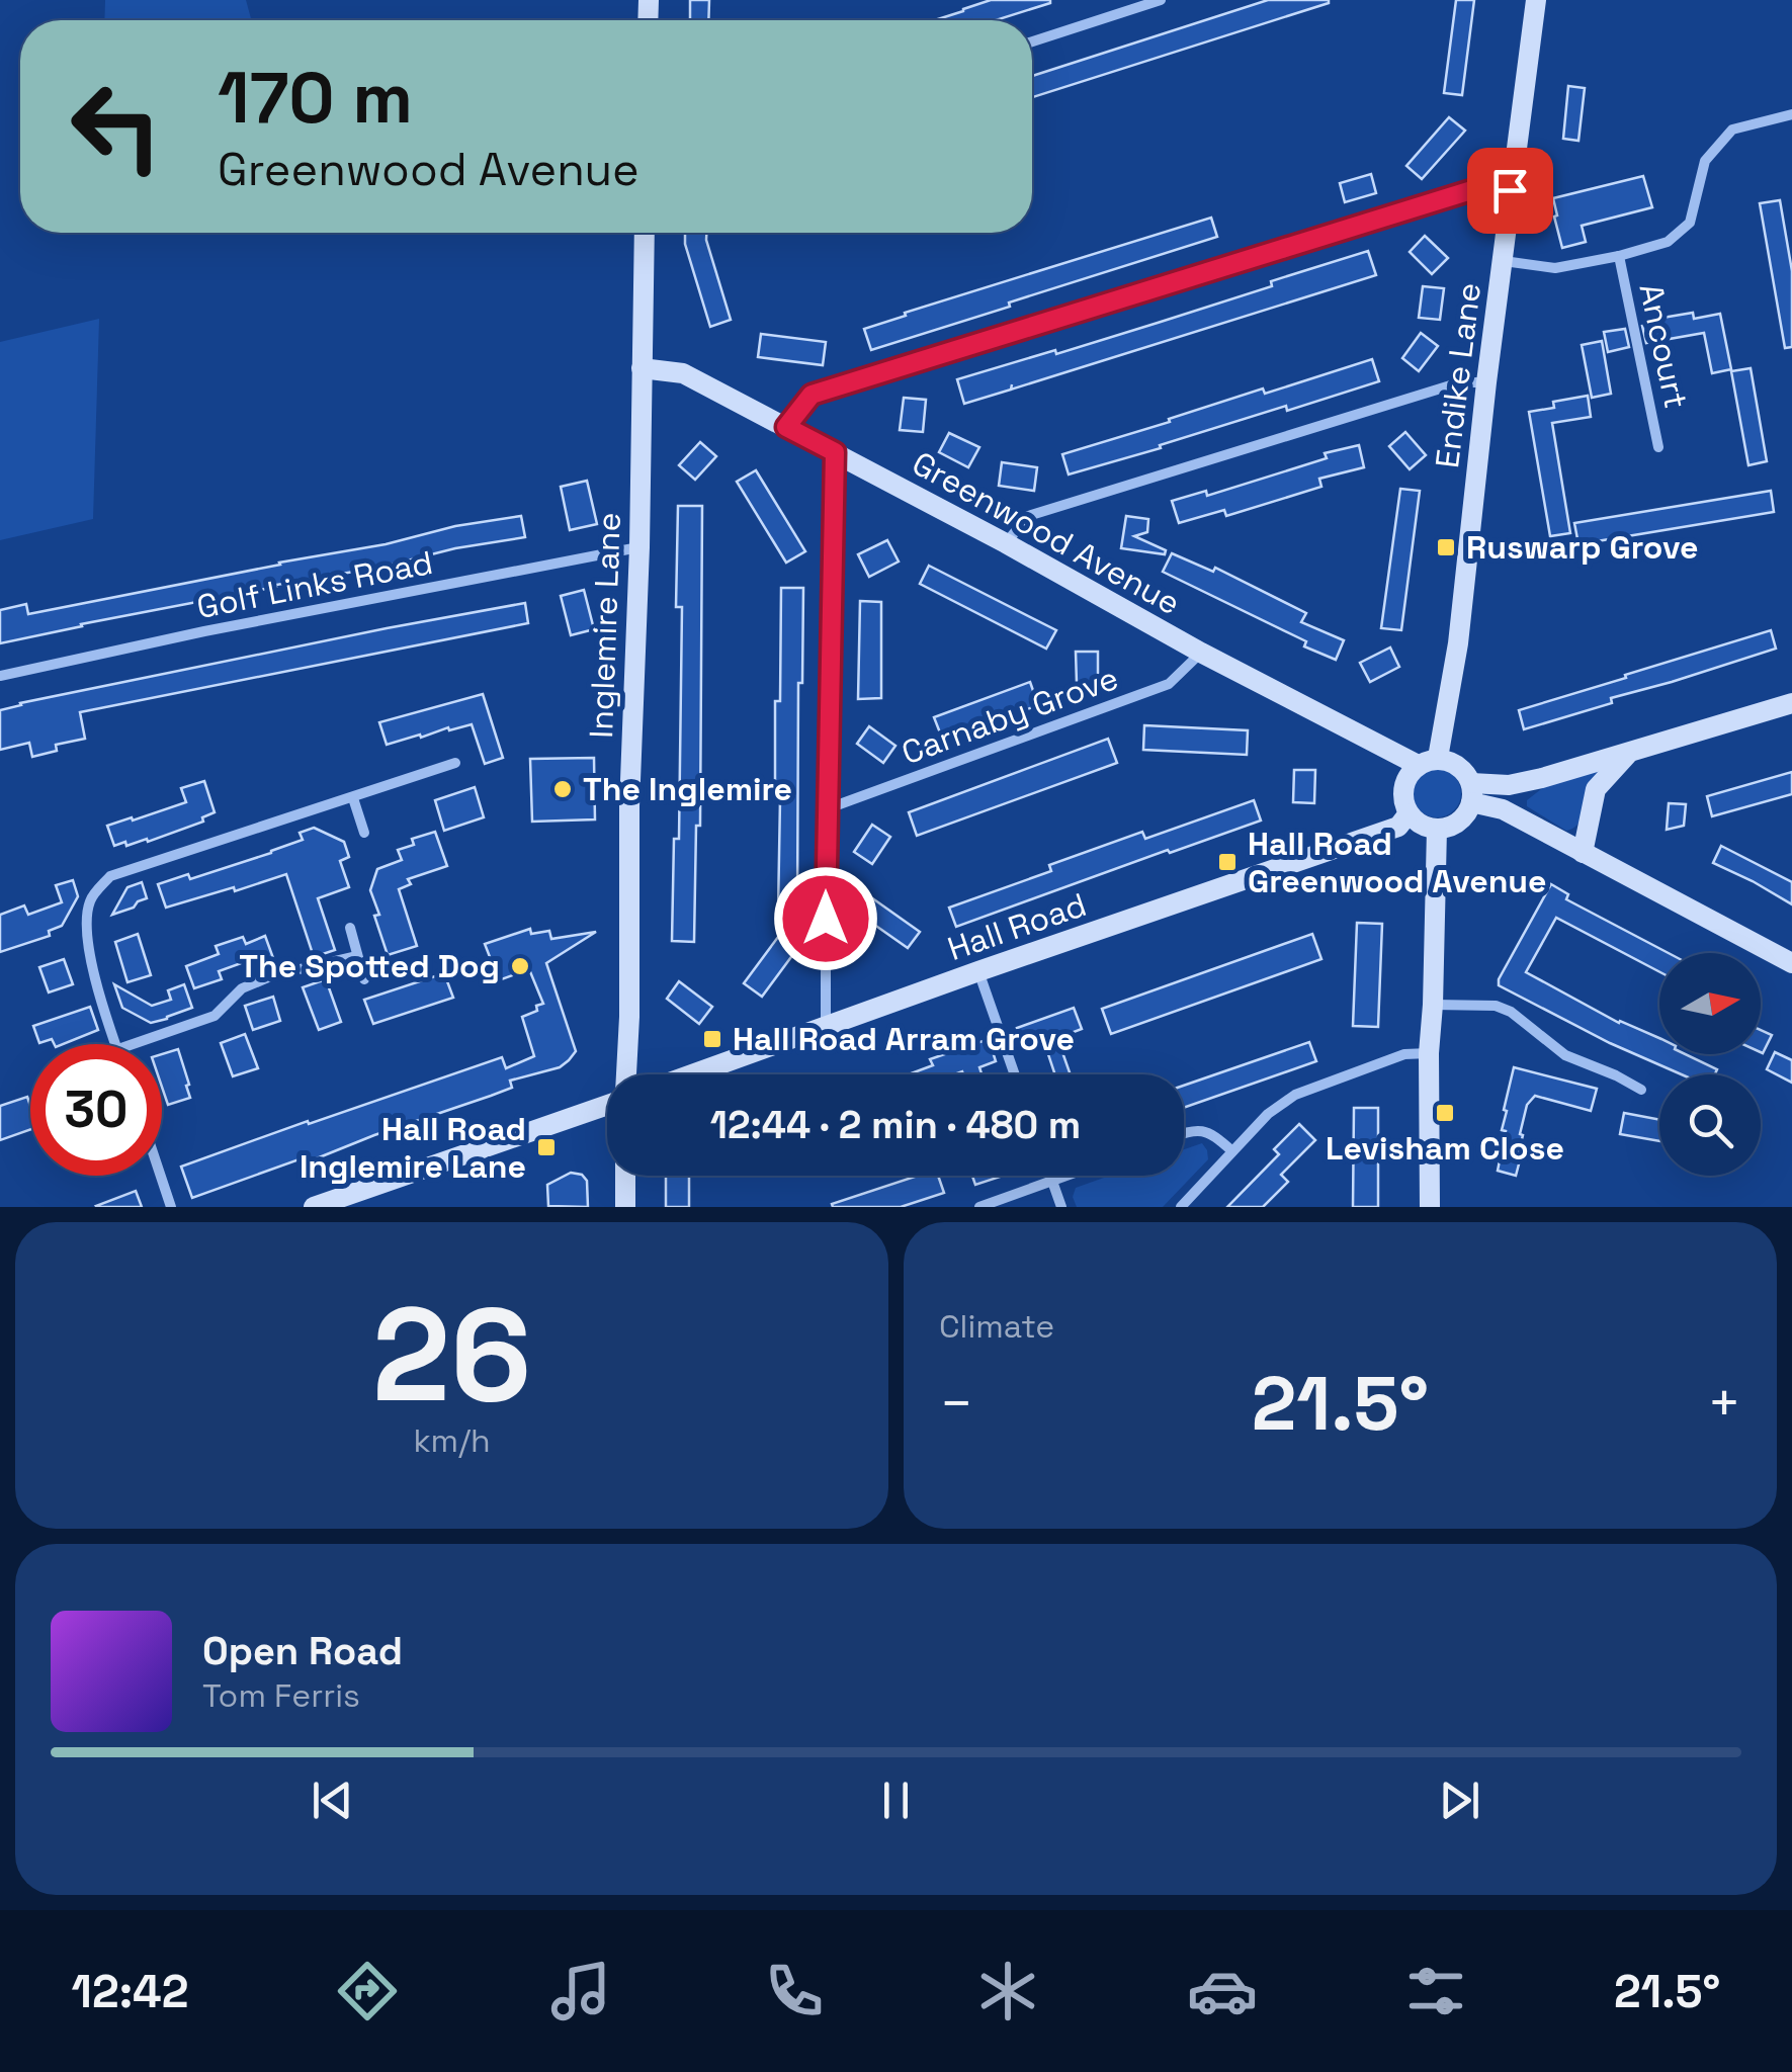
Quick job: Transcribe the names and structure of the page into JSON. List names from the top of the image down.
{
  "streets": {
    "street": [
      "Ancourt",
      "Endike Lane",
      "Greenwood Avenue",
      "Golf Links Road",
      "Inglemire Lane",
      "Carnaby Grove",
      "Hall Road"
    ]
  },
  "crossings": [
    ["Endike Lane", "Greenwood Avenue"],
    ["Endike Lane", "Hall Road"],
    ["Greenwood Avenue", "Inglemire Lane"],
    ["Greenwood Avenue", "Carnaby Grove"],
    ["Greenwood Avenue", "Hall Road"],
    ["Golf Links Road", "Inglemire Lane"]
  ],
  "places": {
    "transit": [
      "Ruswarp Grove",
      "Hall Road Greenwood Avenue",
      "Hall Road Arram Grove",
      "Levisham Close",
      "Hall Road Inglemire Lane"
    ],
    "other": ["The Inglemire", "The Spotted Dog"]
  },
  "north": "right",
  "page": {
    "turn": ["170 m", "Greenwood Avenue"],
    "limit": "30",
    "trip": "12:44 · 2 min · 480 m",
    "tile": [
      ["26", "km/h"],
      "Climate"
    ],
    "heat": ["−", "21.5°", "+"],
    "song": ["Open Road", "Tom Ferris"],
    "tabs": ["12:42", "21.5°"]
  }
}
